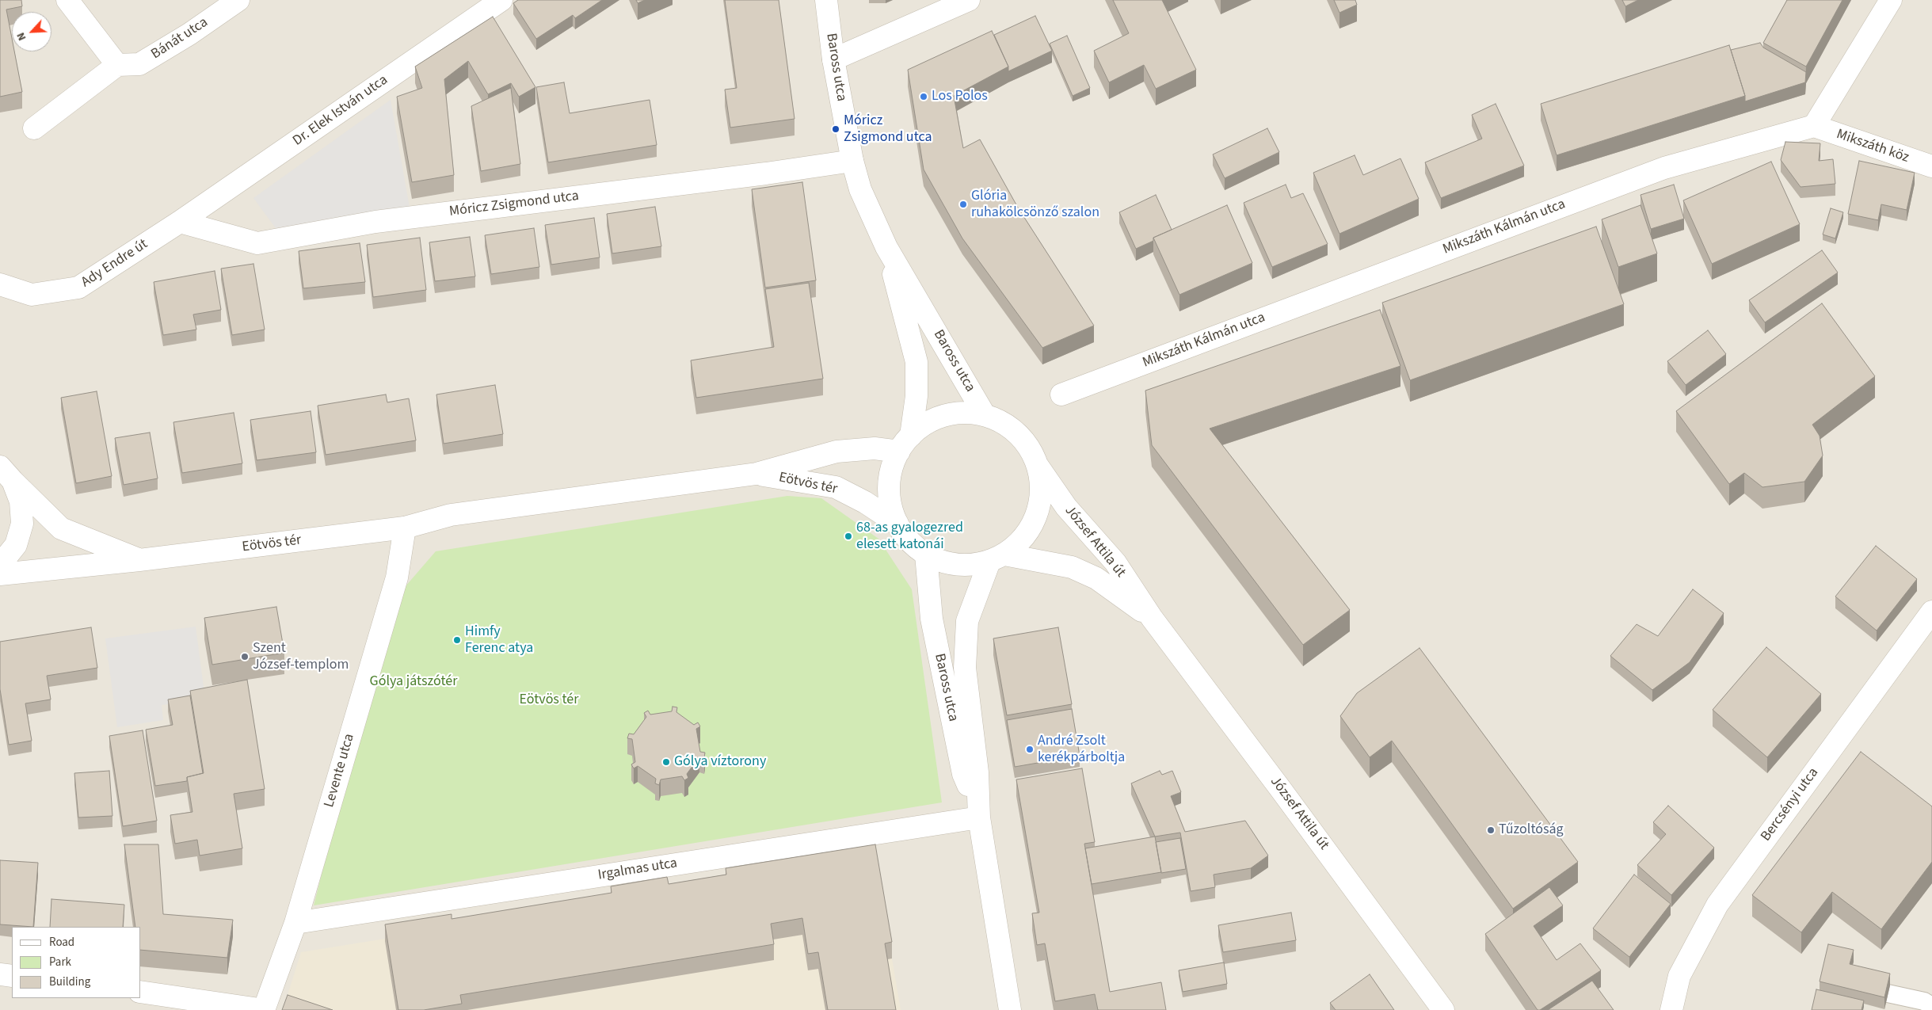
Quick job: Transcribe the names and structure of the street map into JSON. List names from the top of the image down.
{
  "streets": {
    "street": [
      "Bánát utca",
      "Baross utca",
      "Dr. Elek István utca",
      "Mikszáth köz",
      "Móricz Zsigmond utca",
      "Mikszáth Kálmán utca",
      "Ady Endre út",
      "Eötvös tér",
      "József Attila út",
      "Levente utca",
      "Bercsényi utca",
      "Irgalmas utca"
    ]
  },
  "crossings": [
    ["Baross utca", "Móricz Zsigmond utca"],
    ["Baross utca", "Eötvös tér"],
    ["Baross utca", "József Attila út"],
    ["Baross utca", "Irgalmas utca"],
    ["Dr. Elek István utca", "Móricz Zsigmond utca"],
    ["Dr. Elek István utca", "Ady Endre út"],
    ["Mikszáth köz", "Mikszáth Kálmán utca"],
    ["Móricz Zsigmond utca", "Ady Endre út"],
    ["Eötvös tér", "Levente utca"],
    ["Levente utca", "Irgalmas utca"]
  ],
  "parks": ["Gólya játszótér", "Eötvös tér"],
  "places": [
    "Los Polos",
    "Móricz Zsigmond utca",
    "Glória ruhakölcsönző szalon",
    "68-as gyalogezred elesett katonái",
    "Himfy Ferenc atya",
    "Szent József-templom",
    "André Zsolt kerékpárboltja",
    "Gólya víztorony",
    "Tűzoltóság"
  ],
  "legend": ["Road", "Park", "Building"],
  "north": "bottom left"
}
